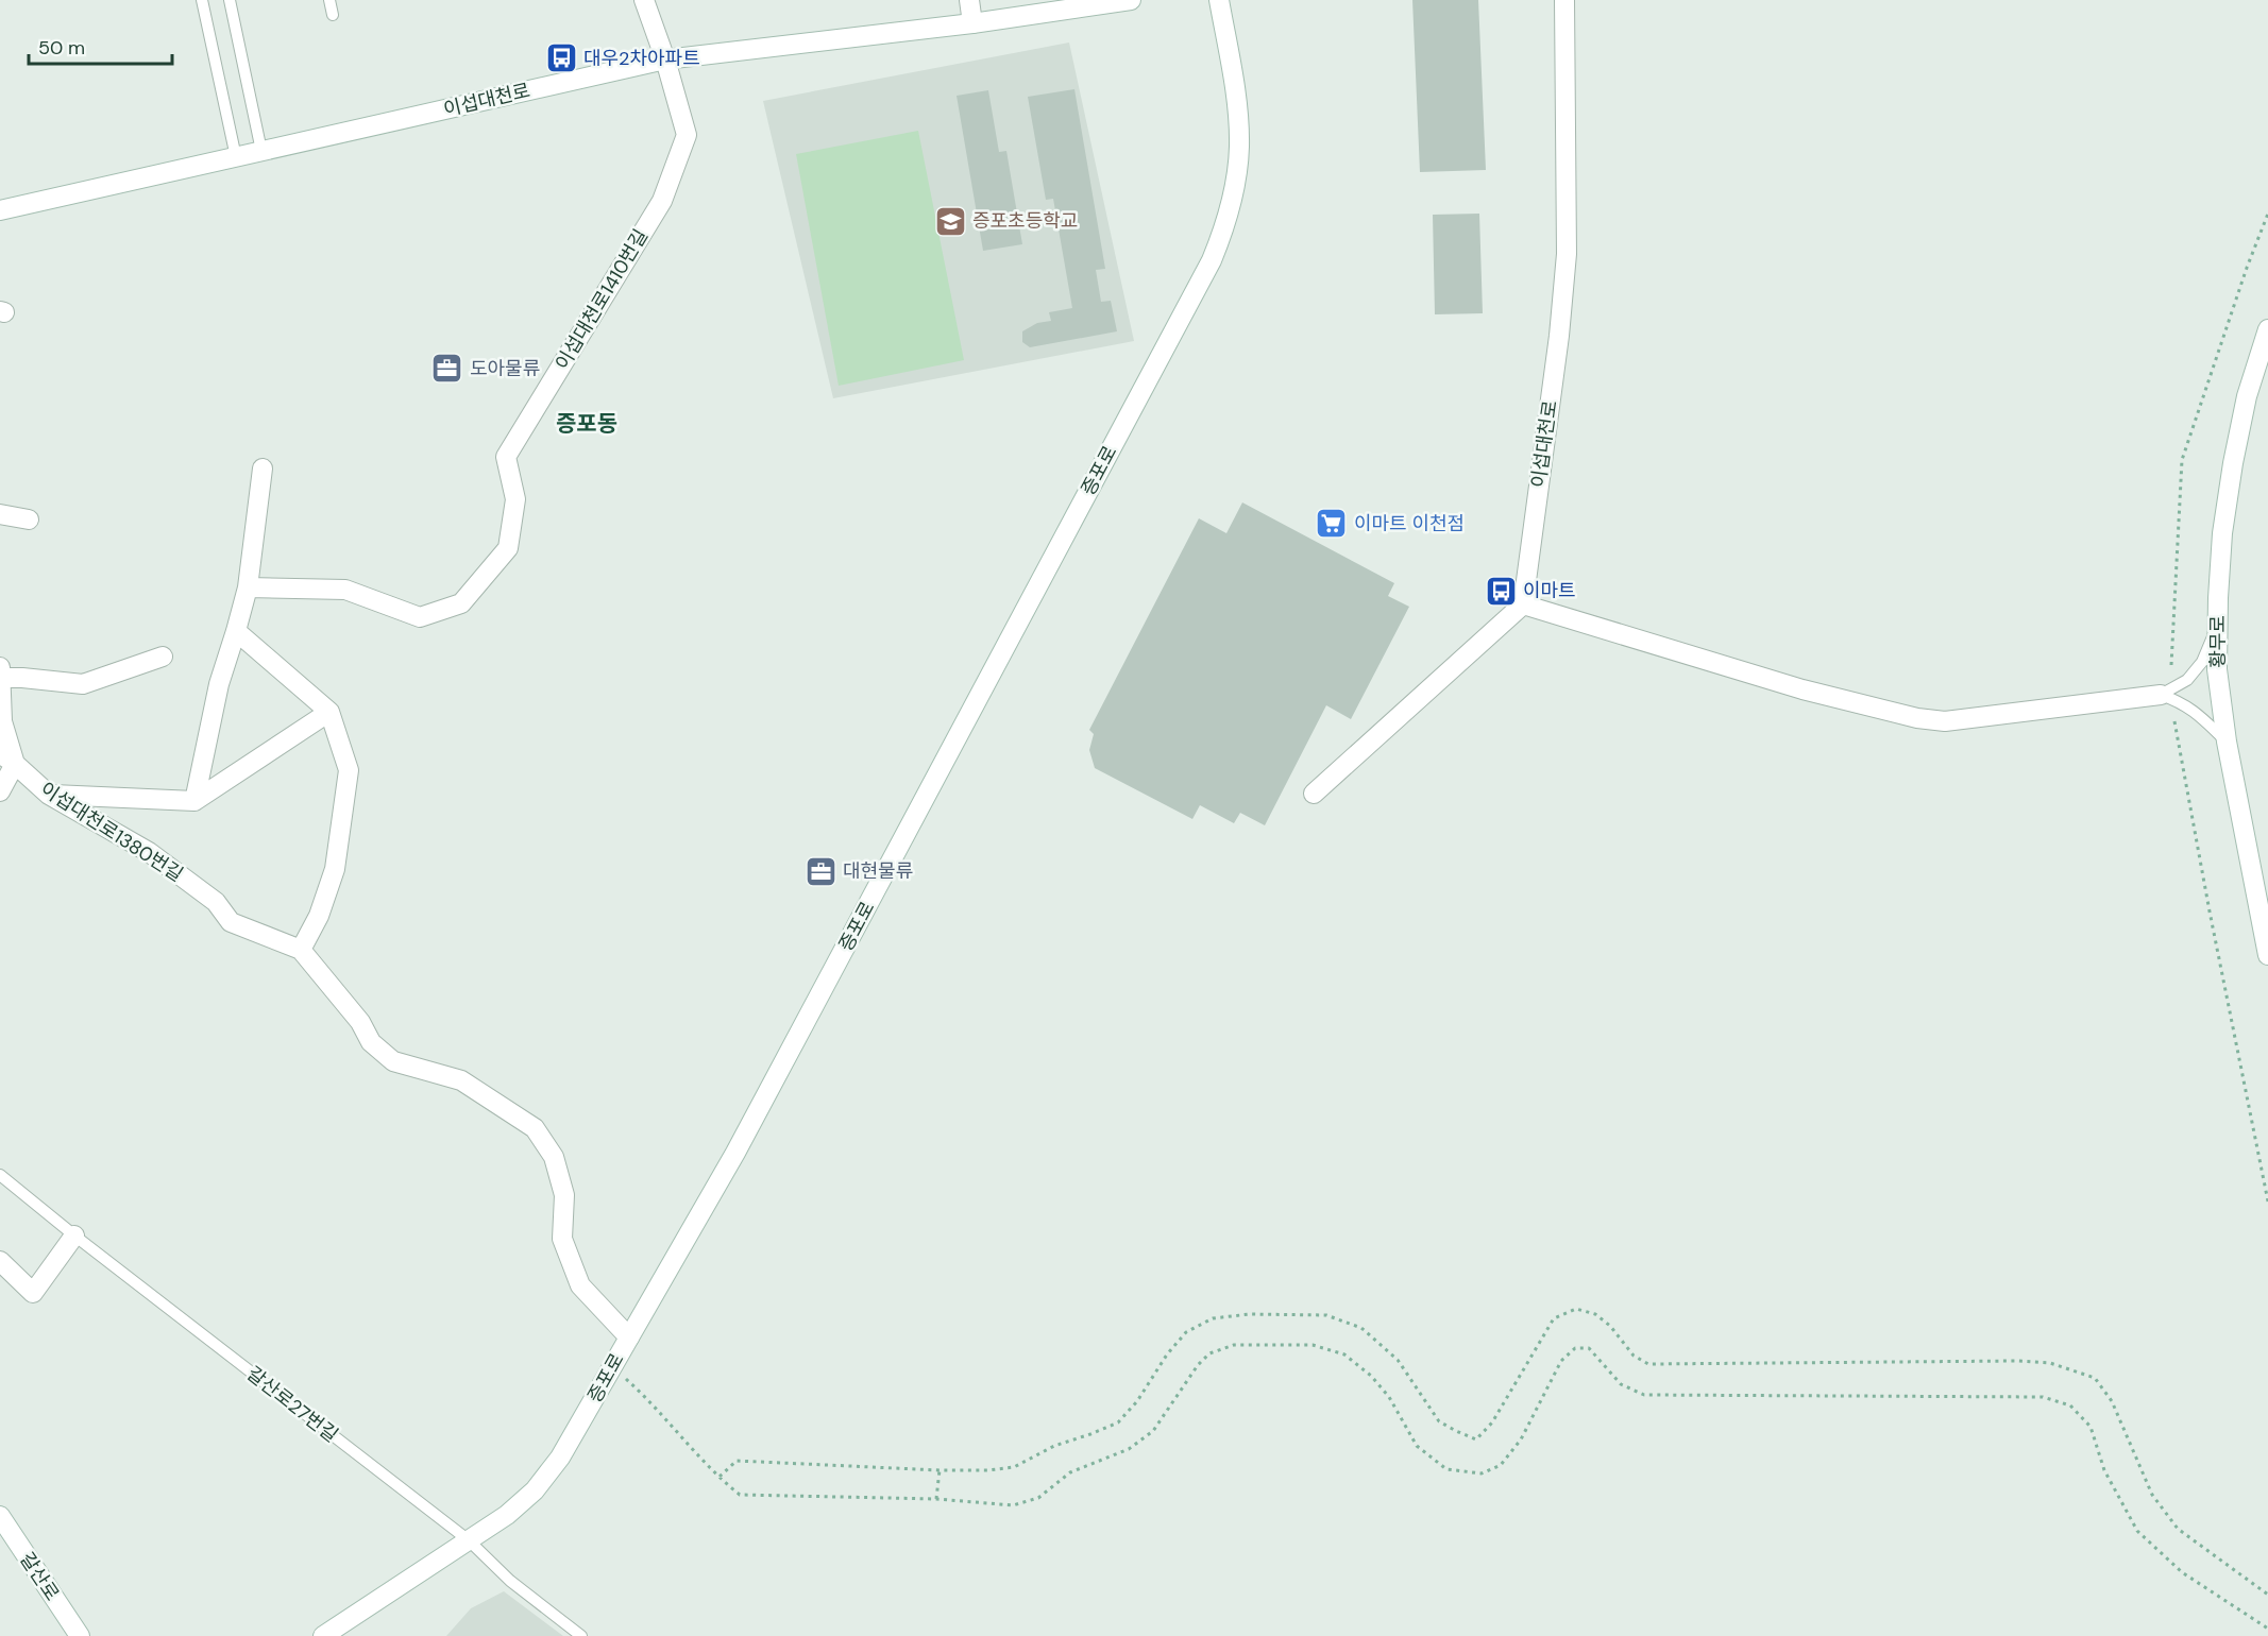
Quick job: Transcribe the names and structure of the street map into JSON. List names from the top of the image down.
{
  "streets": {
    "street": [
      "이섭대천로",
      "이섭대천로1410번길",
      "증포로",
      "황무로",
      "이섭대천로1380번길",
      "갈산로"
    ],
    "lane": ["갈산로27번길"]
  },
  "crossings": [
    ["이섭대천로", "이섭대천로1410번길"],
    ["증포로", "이섭대천로1380번길"],
    ["증포로", "갈산로27번길"]
  ],
  "districts": ["증포동"],
  "places": {
    "bus stop": ["대우2차아파트", "이마트"],
    "school or university": ["증포초등학교"],
    "office": ["도아물류", "대현물류"],
    "supermarket": ["이마트 이천점"]
  },
  "scale_bar": "50 m"
}
